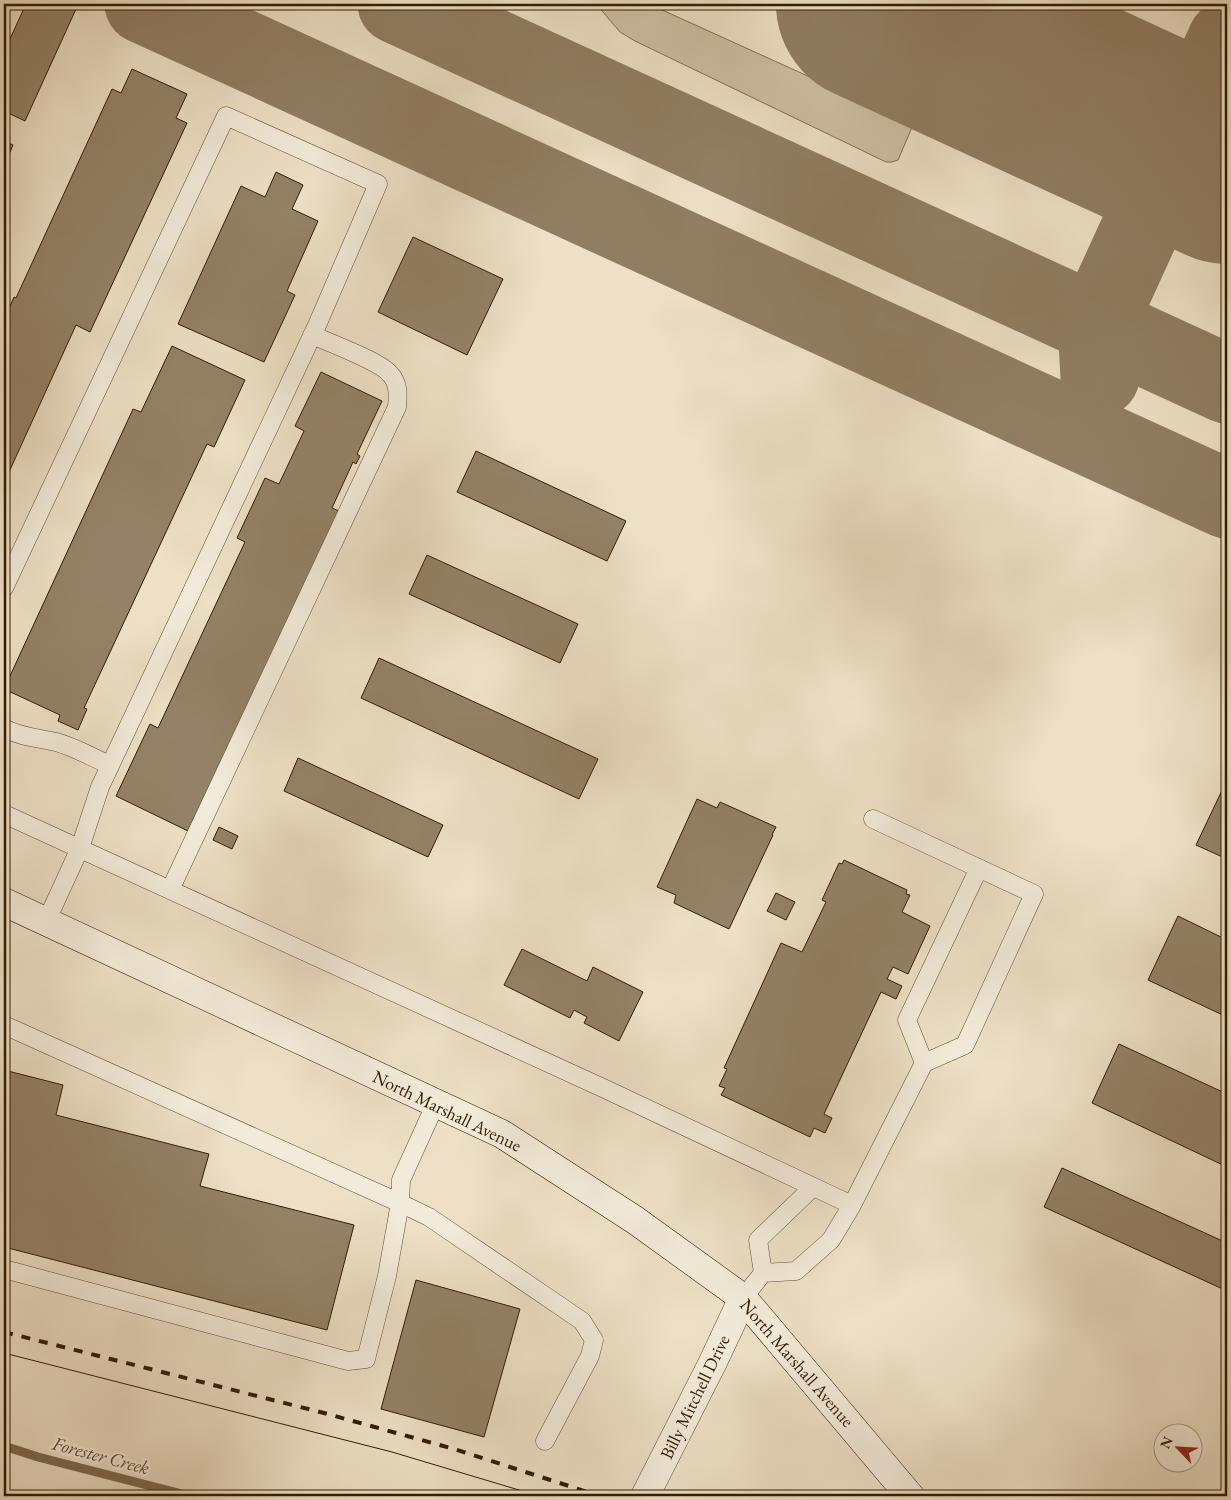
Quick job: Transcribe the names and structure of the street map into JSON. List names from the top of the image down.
{
  "streets": {
    "main road": ["North Marshall Avenue", "Billy Mitchell Drive"]
  },
  "crossings": [
    ["North Marshall Avenue", "Billy Mitchell Drive"]
  ],
  "water": ["Forester Creek"],
  "north": "top left"
}
